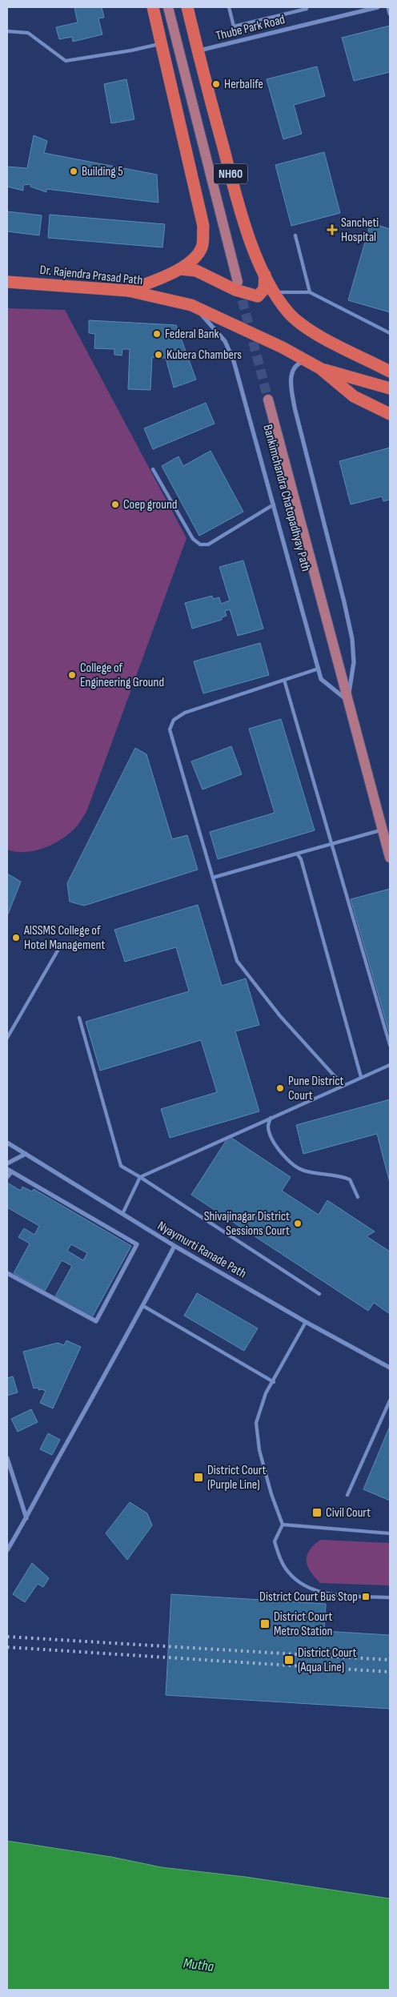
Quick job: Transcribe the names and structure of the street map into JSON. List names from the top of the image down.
{
  "streets": {
    "highway": ["NH60", "Dr. Rajendra Prasad Path"],
    "street": ["Thube Park Road", "Bankimchandra Chatopadhyay Path", "Nyaymurti Ranade Path"]
  },
  "crossings": [
    ["Thube Park Road", "NH60"],
    ["NH60", "Dr. Rajendra Prasad Path"],
    ["Dr. Rajendra Prasad Path", "Bankimchandra Chatopadhyay Path"]
  ],
  "water": ["Mutha"],
  "places": {
    "other": [
      "Herbalife",
      "Building 5",
      "Federal Bank",
      "Kubera Chambers",
      "Coep ground",
      "College of Engineering Ground",
      "AISSMS College of Hotel Management",
      "Pune District Court",
      "Shivajinagar District Sessions Court"
    ],
    "health": ["Sancheti Hospital"],
    "transit": [
      "District Court (Purple Line)",
      "Civil Court",
      "District Court Bus Stop",
      "District Court Metro Station",
      "District Court (Aqua Line)"
    ]
  }
}
